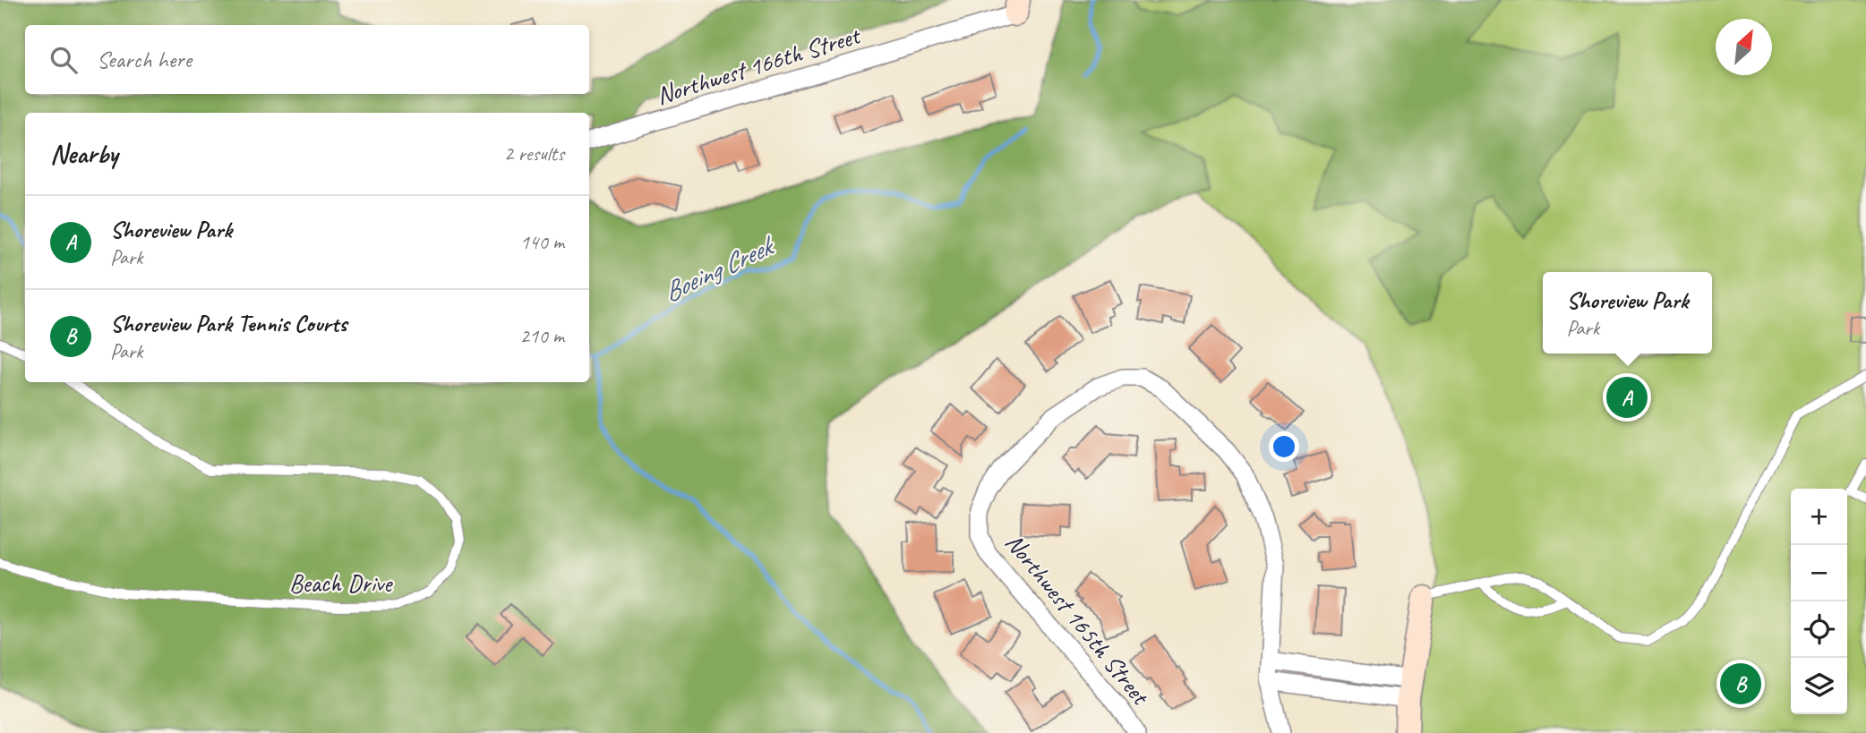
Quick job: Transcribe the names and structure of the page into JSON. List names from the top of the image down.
{
  "streets": {
    "street": ["Northwest 166th Street", "Northwest 165th Street"],
    "lane": ["Beach Drive"]
  },
  "water": ["Boeing Creek"],
  "north": "top right",
  "page": {
    "search": "Search here",
    "heading": ["Nearby", "2 results"],
    "list": [
      {
        "mark": "A",
        "name": "Shoreview Park",
        "note": "Park",
        "value": "140 m"
      },
      {
        "mark": "B",
        "name": "Shoreview Park Tennis Courts",
        "note": "Park",
        "value": "210 m"
      }
    ],
    "popup": ["Shoreview Park", "Park"],
    "pins": ["A", "B"],
    "map_buttons": ["+", "−"]
  }
}
